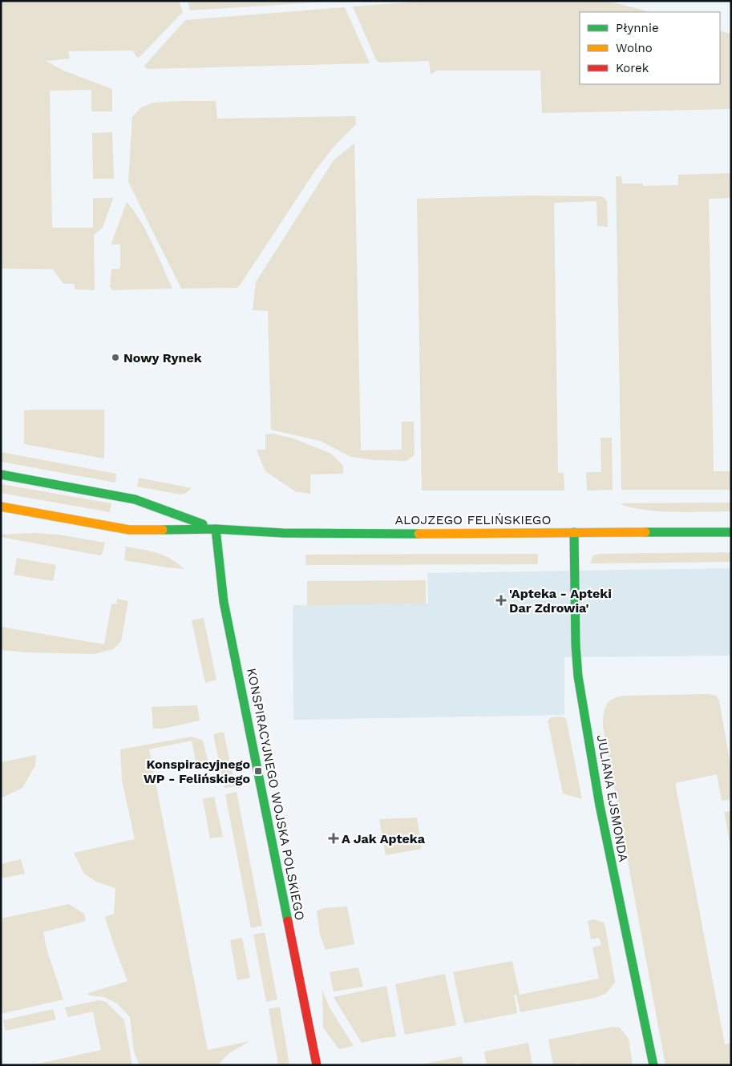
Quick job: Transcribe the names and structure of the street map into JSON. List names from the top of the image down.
{
  "streets": {
    "street": ["ALOJZEGO FELIŃSKIEGO", "KONSPIRACYJNEGO WOJSKA POLSKIEGO", "JULIANA EJSMONDA"]
  },
  "crossings": [
    ["ALOJZEGO FELIŃSKIEGO", "KONSPIRACYJNEGO WOJSKA POLSKIEGO"],
    ["ALOJZEGO FELIŃSKIEGO", "JULIANA EJSMONDA"]
  ],
  "places": {
    "other": ["Nowy Rynek"],
    "health": ["'Apteka - Apteki Dar Zdrowia'", "A Jak Apteka"],
    "transit": ["Konspiracyjnego WP - Felińskiego"]
  },
  "legend": ["Płynnie", "Wolno", "Korek"]
}
